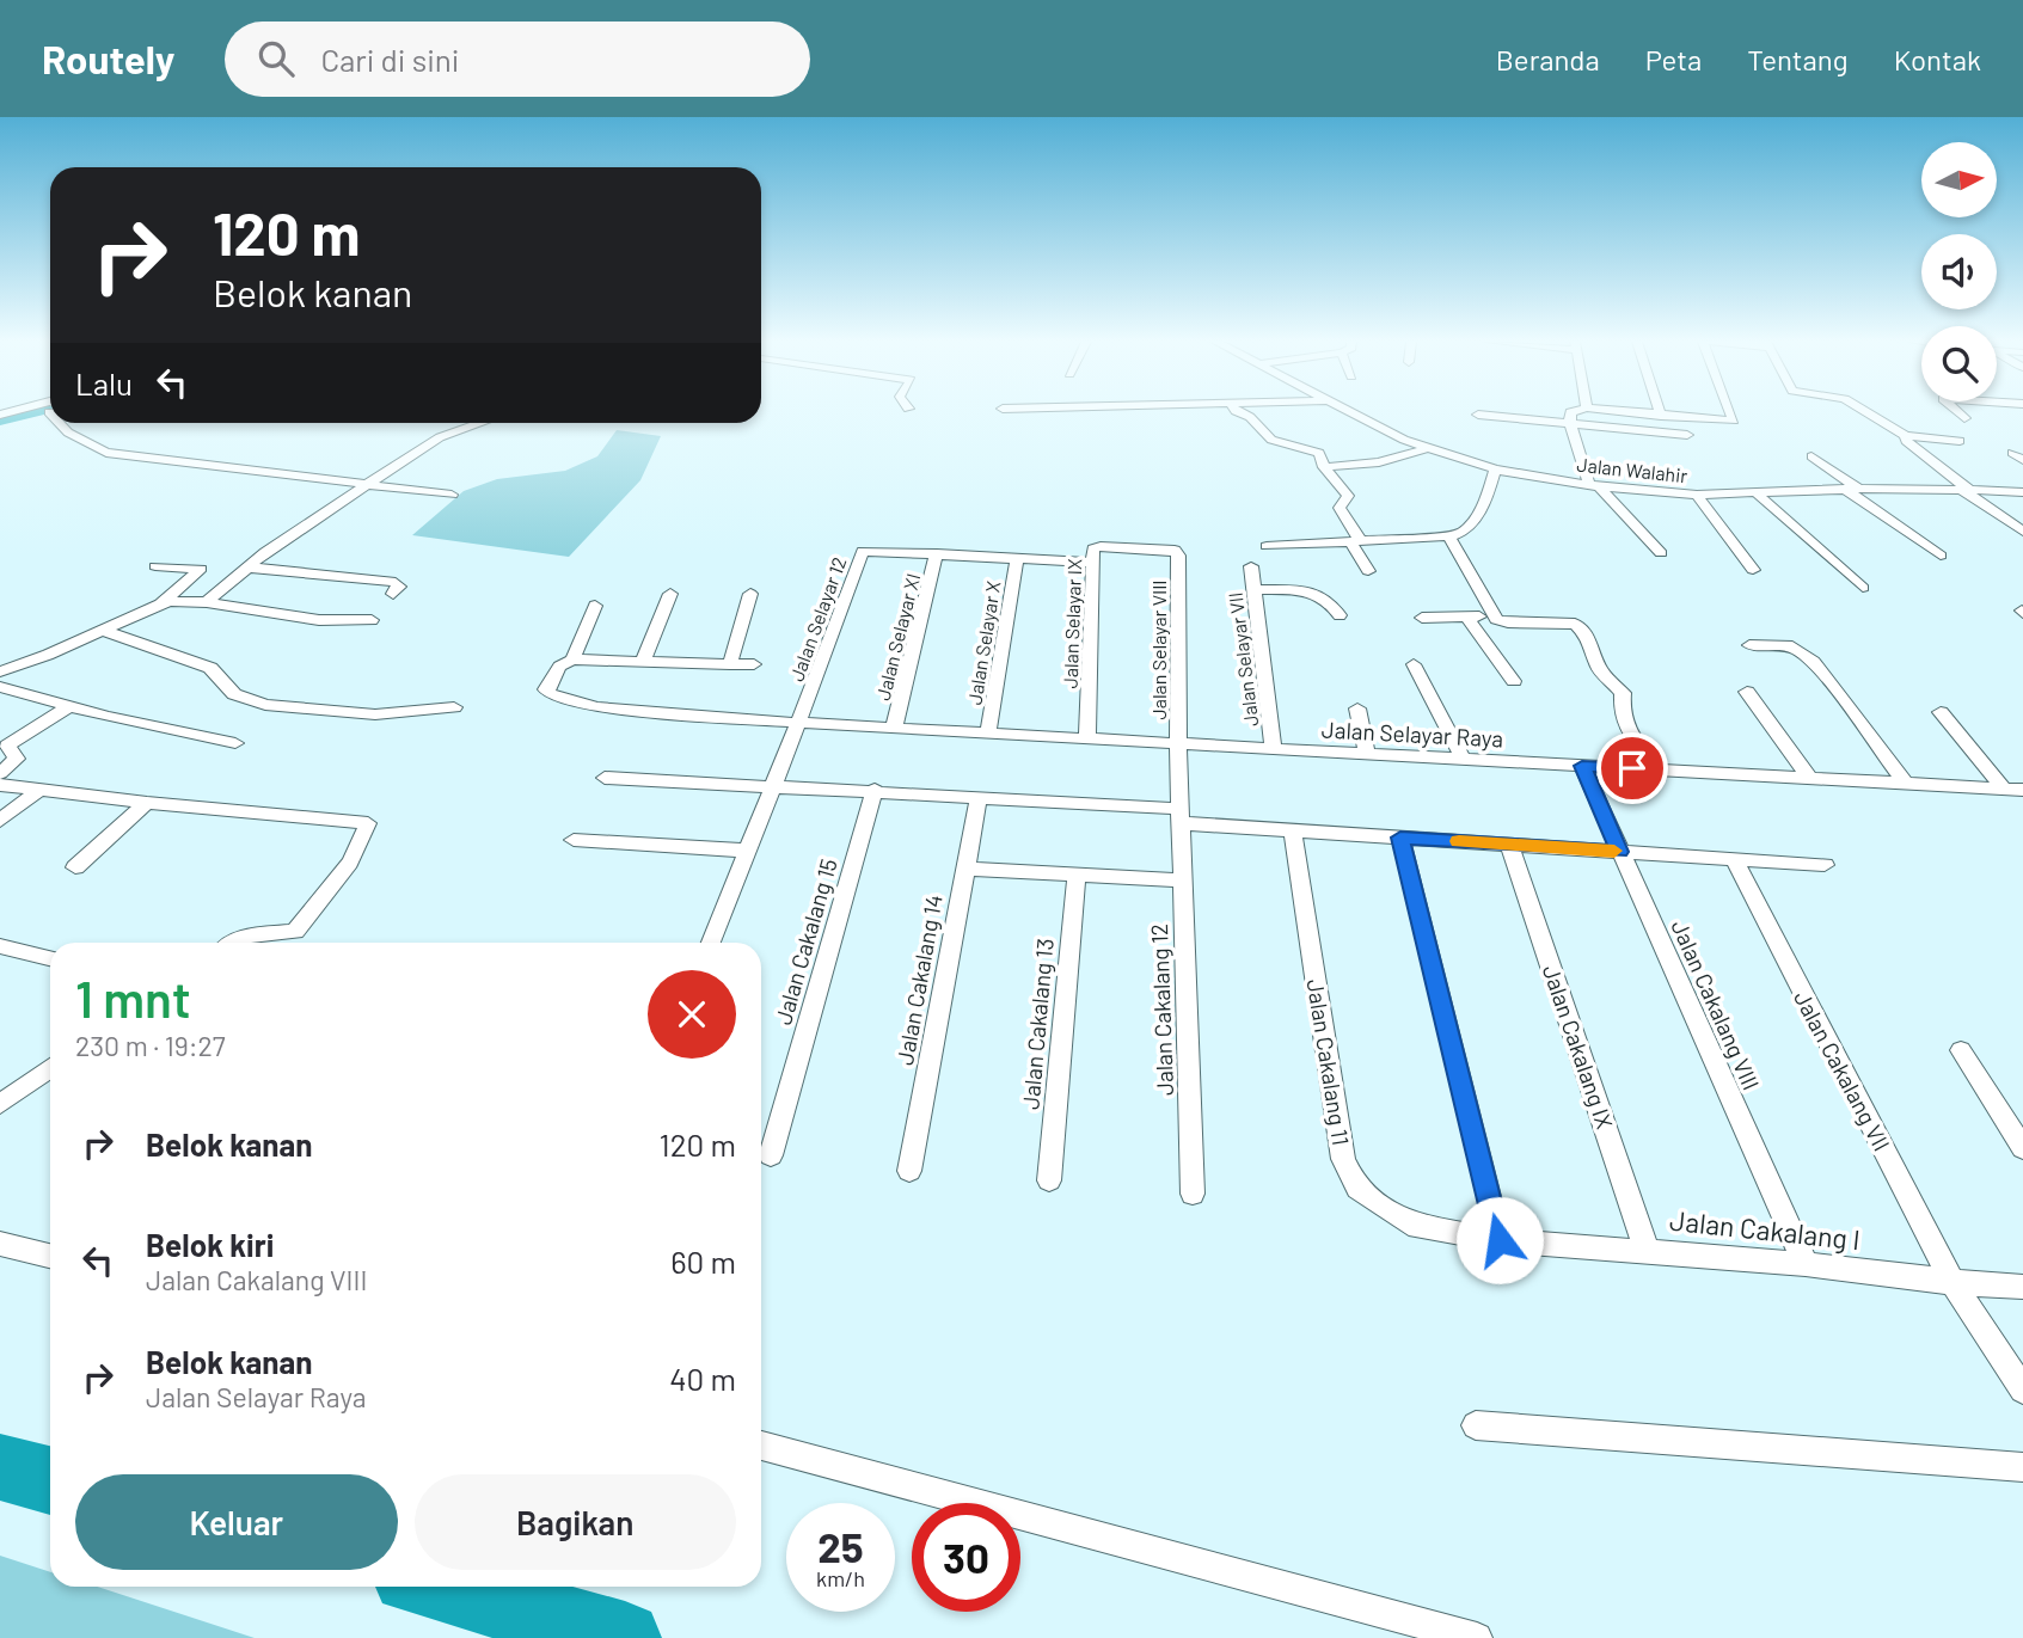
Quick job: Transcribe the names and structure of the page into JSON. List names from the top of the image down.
{
  "streets": {
    "street": [
      "Jalan Walahir",
      "Jalan Selayar 12",
      "Jalan Selayar IX",
      "Jalan Selayar XI",
      "Jalan Selayar X",
      "Jalan Selayar VIII",
      "Jalan Selayar VII",
      "Jalan Selayar Raya",
      "Jalan Cakalang 15",
      "Jalan Cakalang 14",
      "Jalan Cakalang VIII",
      "Jalan Cakalang 12",
      "Jalan Cakalang 13",
      "Jalan Cakalang IX",
      "Jalan Cakalang 11",
      "Jalan Cakalang VII",
      "Jalan Cakalang I"
    ]
  },
  "crossings": [
    ["Jalan Selayar 12", "Jalan Selayar XI"],
    ["Jalan Selayar 12", "Jalan Selayar Raya"],
    ["Jalan Selayar IX", "Jalan Selayar VIII"],
    ["Jalan Selayar IX", "Jalan Selayar Raya"],
    ["Jalan Selayar XI", "Jalan Selayar Raya"],
    ["Jalan Selayar X", "Jalan Selayar Raya"],
    ["Jalan Selayar VIII", "Jalan Selayar Raya"],
    ["Jalan Selayar VIII", "Jalan Cakalang 12"],
    ["Jalan Selayar VII", "Jalan Selayar Raya"],
    ["Jalan Selayar Raya", "Jalan Cakalang VIII"],
    ["Jalan Cakalang VIII", "Jalan Cakalang I"],
    ["Jalan Cakalang IX", "Jalan Cakalang I"],
    ["Jalan Cakalang 11", "Jalan Cakalang I"],
    ["Jalan Cakalang VII", "Jalan Cakalang I"]
  ],
  "north": "right",
  "page": {
    "header": "Routely",
    "search": "Cari di sini",
    "nav": [
      "Beranda",
      "Peta",
      "Tentang",
      "Kontak"
    ],
    "turn": ["120 m", "Belok kanan"],
    "then": "Lalu",
    "heading": ["1 mnt", "230 m · 19:27"],
    "list": [
      {
        "name": "Belok kanan",
        "value": "120 m"
      },
      {
        "name": "Belok kiri",
        "note": "Jalan Cakalang VIII",
        "value": "60 m"
      },
      {
        "name": "Belok kanan",
        "note": "Jalan Selayar Raya",
        "value": "40 m"
      }
    ],
    "buttons": ["Keluar", "Bagikan"],
    "speed": "25 km/h",
    "limit": "30"
  }
}
